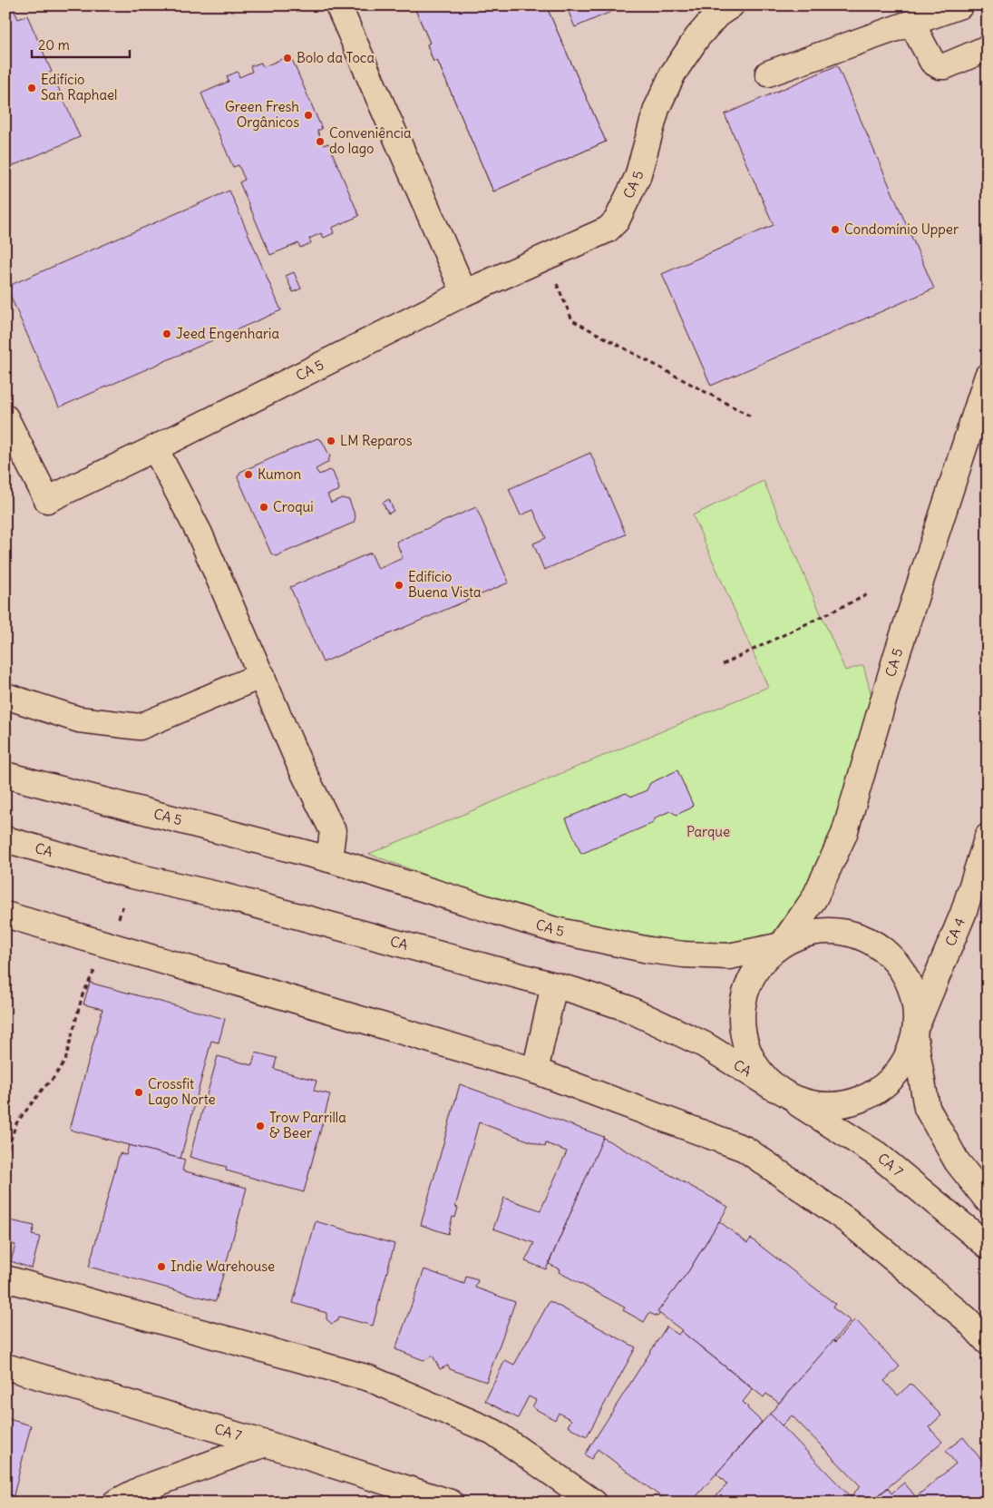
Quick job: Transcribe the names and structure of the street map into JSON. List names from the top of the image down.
{
  "streets": {
    "street": [
      "CA 5",
      "CA",
      "CA 4",
      "CA 7"
    ]
  },
  "crossings": [
    ["CA", "CA 4"],
    ["CA", "CA 7"],
    ["CA 4", "CA 7"]
  ],
  "parks": ["Parque"],
  "places": [
    "Bolo da Toca",
    "Edifício San Raphael",
    "Green Fresh Orgânicos",
    "Conveniência do lago",
    "Condomínio Upper",
    "Jeed Engenharia",
    "LM Reparos",
    "Kumon",
    "Croqui",
    "Edifício Buena Vista",
    "Crossfit Lago Norte",
    "Trow Parrilla & Beer",
    "Indie Warehouse"
  ],
  "scale_bar": "20 m"
}
